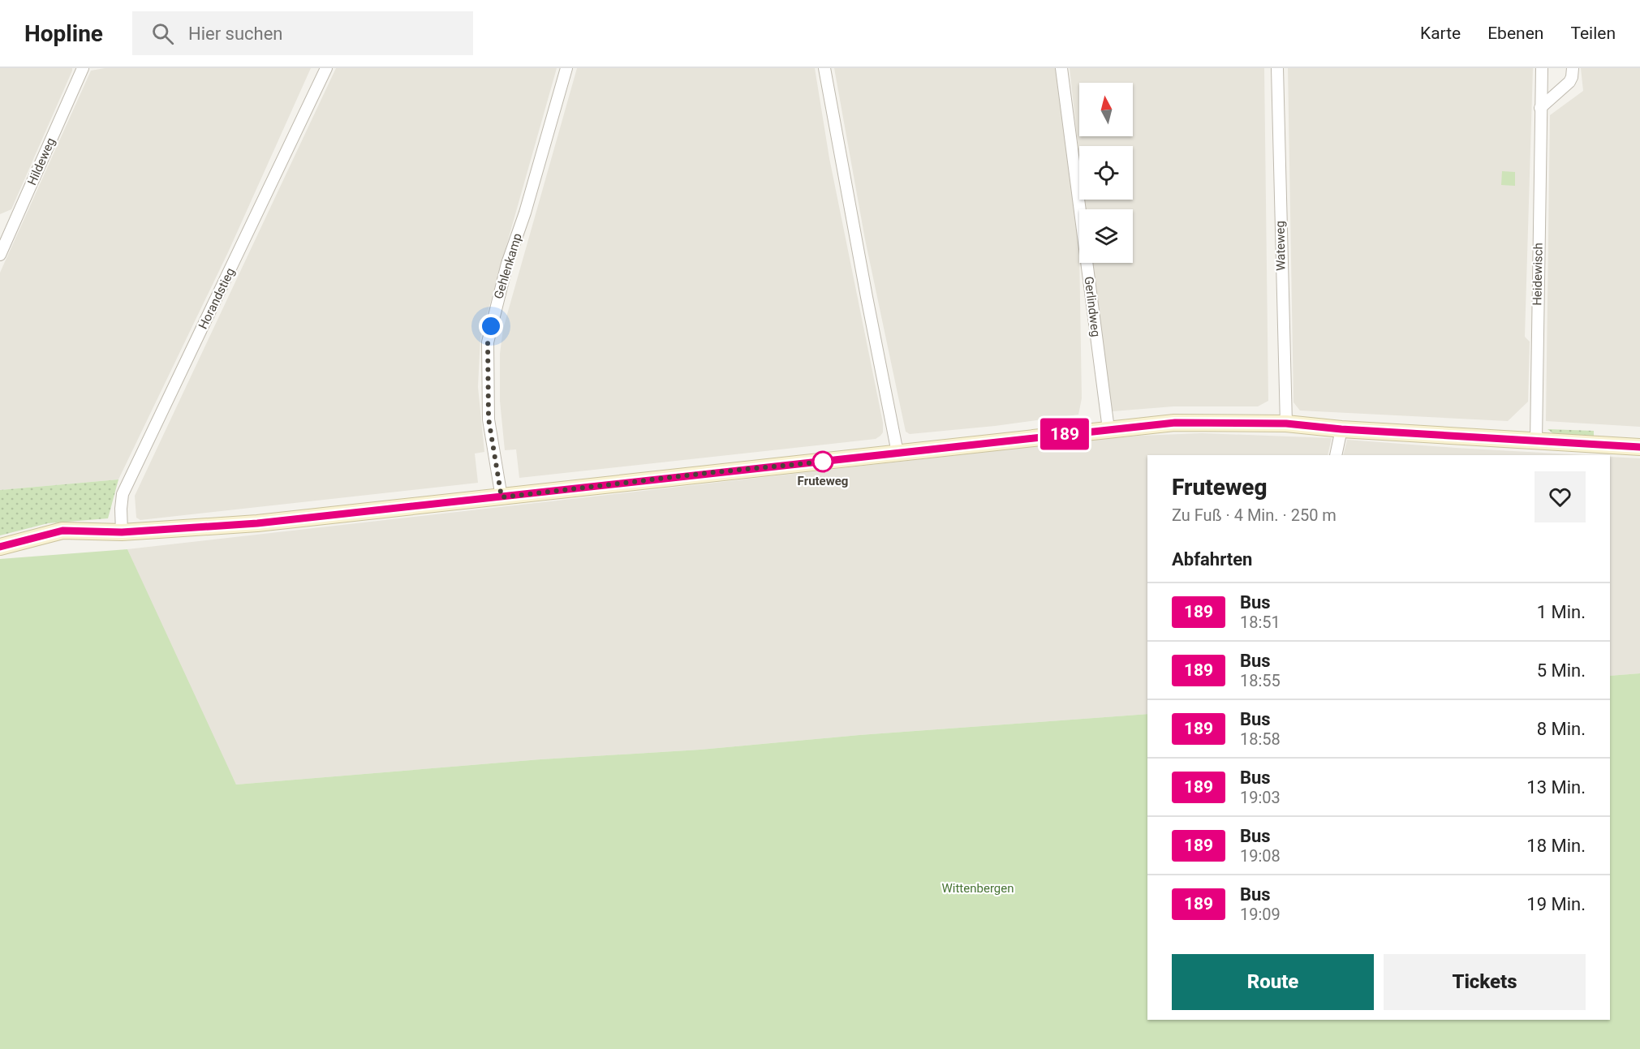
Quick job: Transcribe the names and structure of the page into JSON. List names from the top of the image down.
{
  "streets": {
    "street": [
      "Hildeweg",
      "Wateweg",
      "Gehlenkamp",
      "Heidewisch",
      "Horandstieg",
      "Gerlindweg"
    ]
  },
  "parks": ["Wittenbergen"],
  "places": ["Fruteweg"],
  "lines": ["bus line 189"],
  "north": "top",
  "page": {
    "header": "Hopline",
    "search": "Hier suchen",
    "nav": ["Karte", "Ebenen", "Teilen"],
    "on_map": "189",
    "heading": [
      ["Fruteweg", "Zu Fuß · 4 Min. · 250 m"],
      "Abfahrten"
    ],
    "list": [
      {
        "mark": "189",
        "name": "Bus",
        "note": "18:51",
        "value": "1 Min."
      },
      {
        "mark": "189",
        "name": "Bus",
        "note": "18:55",
        "value": "5 Min."
      },
      {
        "mark": "189",
        "name": "Bus",
        "note": "18:58",
        "value": "8 Min."
      },
      {
        "mark": "189",
        "name": "Bus",
        "note": "19:03",
        "value": "13 Min."
      },
      {
        "mark": "189",
        "name": "Bus",
        "note": "19:08",
        "value": "18 Min."
      },
      {
        "mark": "189",
        "name": "Bus",
        "note": "19:09",
        "value": "19 Min."
      }
    ],
    "buttons": ["Route", "Tickets"]
  }
}
